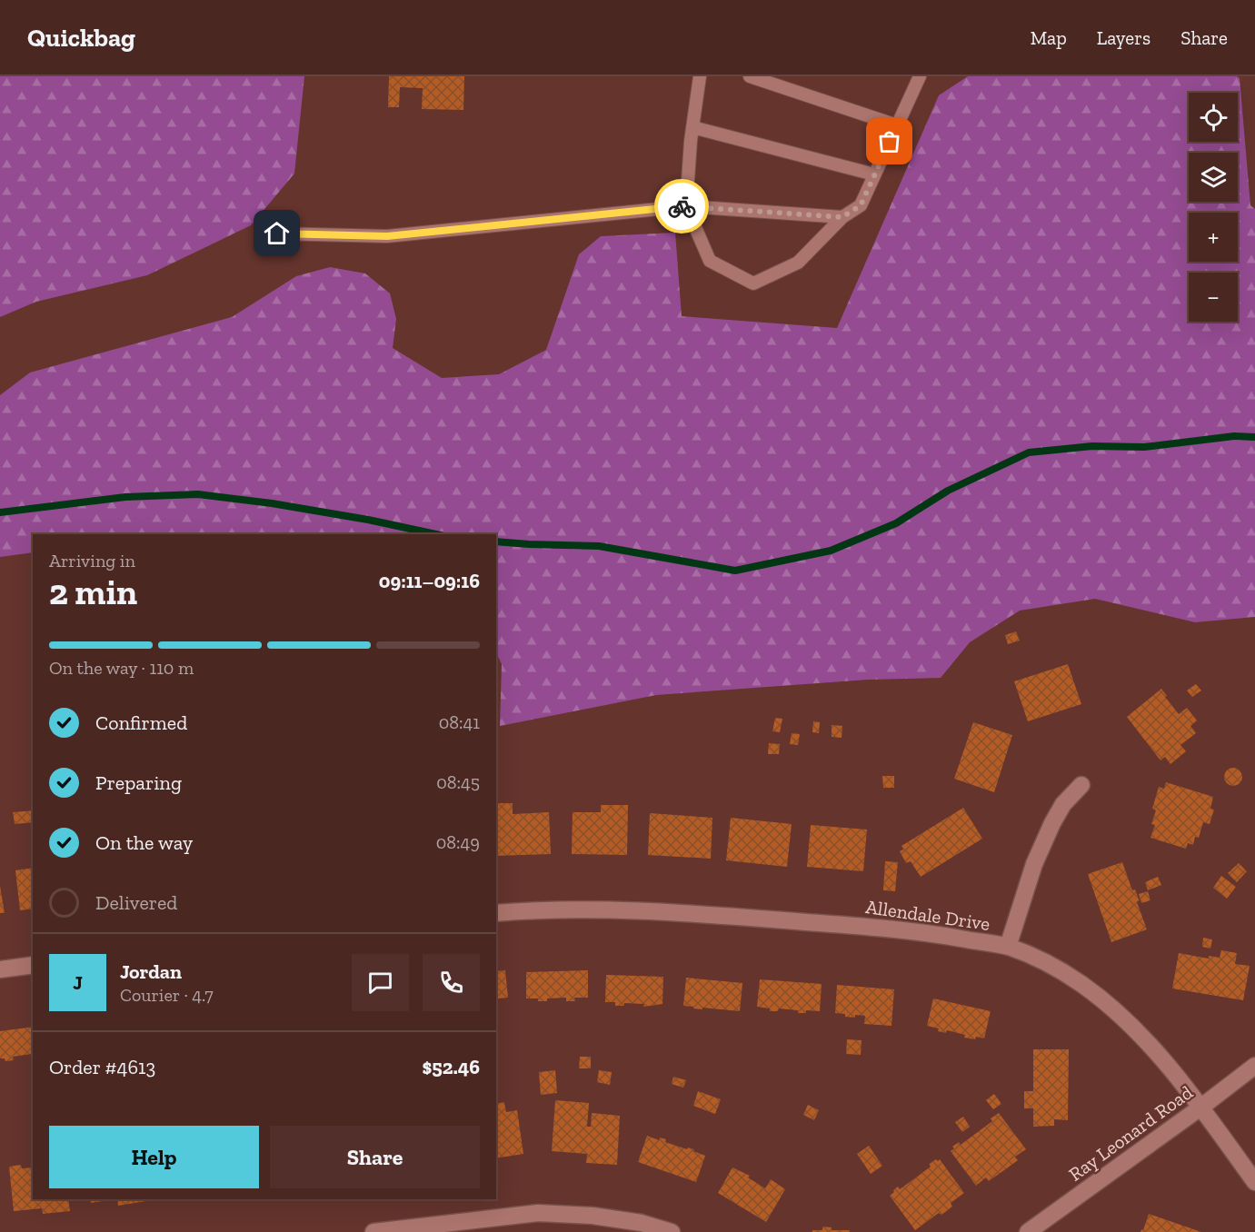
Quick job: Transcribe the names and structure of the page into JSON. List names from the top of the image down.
{
  "streets": {
    "street": ["Allendale Drive", "Ray Leonard Road"]
  },
  "crossings": [
    ["Allendale Drive", "Ray Leonard Road"]
  ],
  "page": {
    "header": "Quickbag",
    "nav": ["Map", "Layers", "Share"],
    "map_buttons": ["+", "−"],
    "heading": ["2 min", "Arriving in", "09:11–09:16"],
    "panel": [
      "Jordan",
      "Courier · 4.7",
      "Order #4613",
      "$52.46"
    ],
    "bar": "On the way · 110 m",
    "list": [
      ["Confirmed", "08:41"],
      ["Preparing", "08:45"],
      ["On the way", "08:49"],
      "Delivered"
    ],
    "round": "J",
    "buttons": ["Help", "Share"]
  }
}
